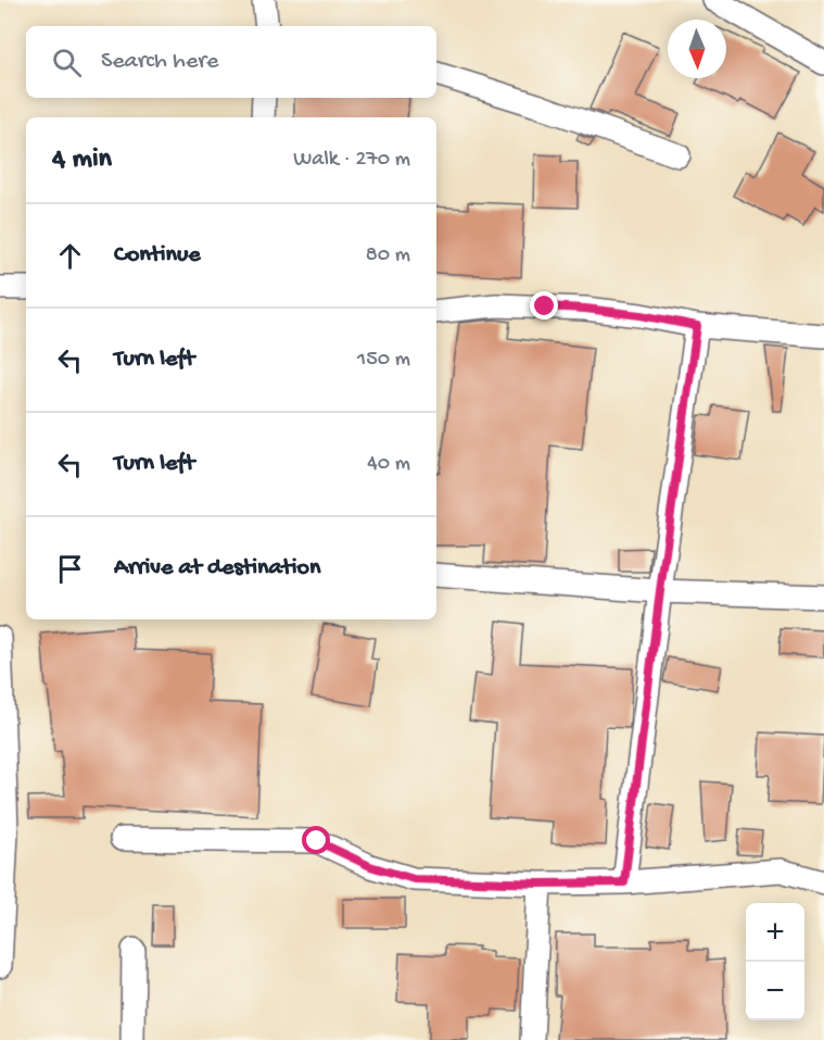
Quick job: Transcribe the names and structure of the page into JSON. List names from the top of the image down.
{
  "north": "bottom",
  "page": {
    "search": "Search here",
    "heading": ["4 min", "Walk · 270 m"],
    "list": [
      ["Continue", "80 m"],
      ["Turn left", "150 m"],
      ["Turn left", "40 m"],
      "Arrive at destination"
    ],
    "map_buttons": ["+", "−"]
  }
}
